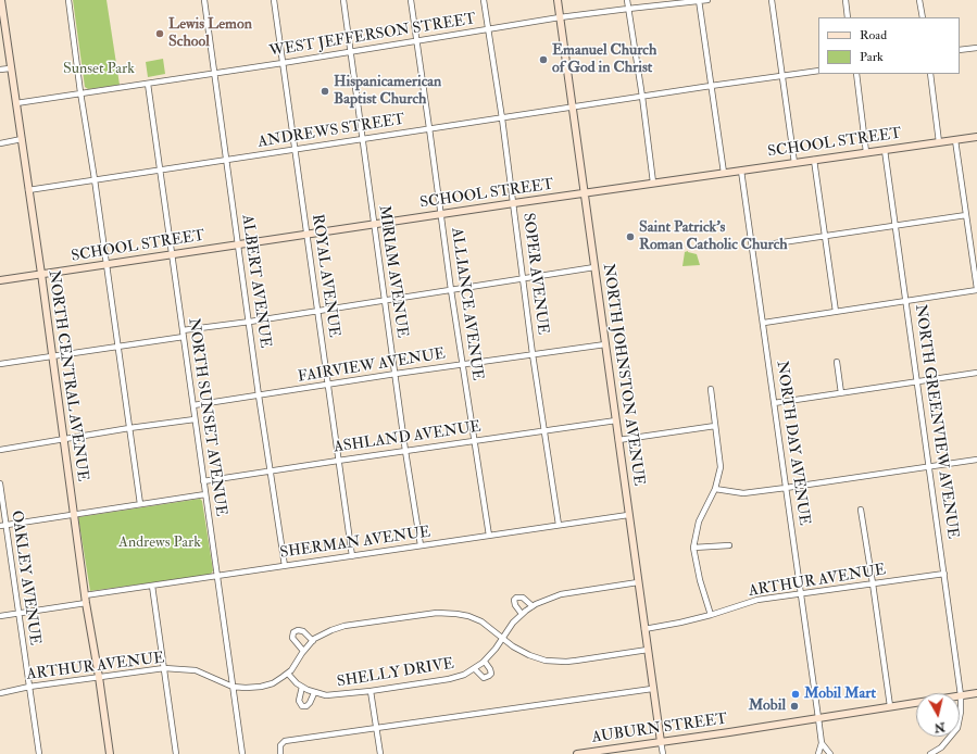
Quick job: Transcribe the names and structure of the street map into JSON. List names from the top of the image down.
{
  "streets": {
    "main road": [
      "SCHOOL STREET",
      "NORTH JOHNSTON AVENUE",
      "NORTH CENTRAL AVENUE",
      "AUBURN STREET"
    ],
    "street": [
      "WEST JEFFERSON STREET",
      "ANDREWS STREET",
      "MIRIAM AVENUE",
      "SOPER AVENUE",
      "ROYAL AVENUE",
      "ALBERT AVENUE",
      "ALLIANCE AVENUE",
      "FAIRVIEW AVENUE",
      "NORTH SUNSET AVENUE",
      "NORTH GREENVIEW AVENUE",
      "ASHLAND AVENUE",
      "NORTH DAY AVENUE",
      "SHERMAN AVENUE",
      "OAKLEY AVENUE",
      "ARTHUR AVENUE",
      "SHELLY DRIVE"
    ]
  },
  "crossings": [
    ["WEST JEFFERSON STREET", "MIRIAM AVENUE"],
    ["WEST JEFFERSON STREET", "SOPER AVENUE"],
    ["WEST JEFFERSON STREET", "ROYAL AVENUE"],
    ["WEST JEFFERSON STREET", "ALBERT AVENUE"],
    ["WEST JEFFERSON STREET", "ALLIANCE AVENUE"],
    ["WEST JEFFERSON STREET", "NORTH JOHNSTON AVENUE"],
    ["WEST JEFFERSON STREET", "NORTH CENTRAL AVENUE"],
    ["WEST JEFFERSON STREET", "NORTH SUNSET AVENUE"],
    ["ANDREWS STREET", "MIRIAM AVENUE"],
    ["ANDREWS STREET", "SOPER AVENUE"],
    ["ANDREWS STREET", "ROYAL AVENUE"],
    ["ANDREWS STREET", "ALBERT AVENUE"],
    ["ANDREWS STREET", "ALLIANCE AVENUE"],
    ["ANDREWS STREET", "NORTH JOHNSTON AVENUE"],
    ["ANDREWS STREET", "NORTH CENTRAL AVENUE"],
    ["ANDREWS STREET", "NORTH SUNSET AVENUE"],
    ["SCHOOL STREET", "MIRIAM AVENUE"],
    ["SCHOOL STREET", "SOPER AVENUE"],
    ["SCHOOL STREET", "ROYAL AVENUE"],
    ["SCHOOL STREET", "ALBERT AVENUE"],
    ["SCHOOL STREET", "ALLIANCE AVENUE"],
    ["SCHOOL STREET", "NORTH JOHNSTON AVENUE"],
    ["SCHOOL STREET", "NORTH CENTRAL AVENUE"],
    ["SCHOOL STREET", "NORTH SUNSET AVENUE"],
    ["SCHOOL STREET", "NORTH GREENVIEW AVENUE"],
    ["SCHOOL STREET", "NORTH DAY AVENUE"],
    ["MIRIAM AVENUE", "FAIRVIEW AVENUE"],
    ["MIRIAM AVENUE", "ASHLAND AVENUE"],
    ["MIRIAM AVENUE", "SHERMAN AVENUE"],
    ["SOPER AVENUE", "FAIRVIEW AVENUE"],
    ["SOPER AVENUE", "ASHLAND AVENUE"],
    ["SOPER AVENUE", "SHERMAN AVENUE"],
    ["ROYAL AVENUE", "FAIRVIEW AVENUE"],
    ["ROYAL AVENUE", "ASHLAND AVENUE"],
    ["ROYAL AVENUE", "SHERMAN AVENUE"],
    ["ALBERT AVENUE", "FAIRVIEW AVENUE"],
    ["ALBERT AVENUE", "ASHLAND AVENUE"],
    ["ALBERT AVENUE", "SHERMAN AVENUE"],
    ["ALLIANCE AVENUE", "FAIRVIEW AVENUE"],
    ["ALLIANCE AVENUE", "ASHLAND AVENUE"],
    ["ALLIANCE AVENUE", "SHERMAN AVENUE"],
    ["FAIRVIEW AVENUE", "NORTH JOHNSTON AVENUE"],
    ["FAIRVIEW AVENUE", "NORTH SUNSET AVENUE"],
    ["NORTH JOHNSTON AVENUE", "ASHLAND AVENUE"],
    ["NORTH JOHNSTON AVENUE", "SHERMAN AVENUE"],
    ["NORTH JOHNSTON AVENUE", "ARTHUR AVENUE"],
    ["NORTH JOHNSTON AVENUE", "SHELLY DRIVE"],
    ["NORTH JOHNSTON AVENUE", "AUBURN STREET"],
    ["NORTH CENTRAL AVENUE", "SHERMAN AVENUE"],
    ["NORTH CENTRAL AVENUE", "ARTHUR AVENUE"],
    ["NORTH SUNSET AVENUE", "ASHLAND AVENUE"],
    ["NORTH SUNSET AVENUE", "SHERMAN AVENUE"],
    ["NORTH SUNSET AVENUE", "ARTHUR AVENUE"],
    ["NORTH GREENVIEW AVENUE", "ARTHUR AVENUE"],
    ["NORTH GREENVIEW AVENUE", "AUBURN STREET"],
    ["NORTH DAY AVENUE", "ARTHUR AVENUE"],
    ["NORTH DAY AVENUE", "AUBURN STREET"],
    ["OAKLEY AVENUE", "ARTHUR AVENUE"],
    ["ARTHUR AVENUE", "SHELLY DRIVE"]
  ],
  "parks": ["Sunset Park", "Andrews Park"],
  "places": [
    "Lewis Lemon School",
    "Emanuel Church of God in Christ",
    "Hispanicamerican Baptist Church",
    "Saint Patrick's Roman Catholic Church",
    "Mobil Mart",
    "Mobil"
  ],
  "legend": ["Road", "Park"],
  "north": "bottom"
}
